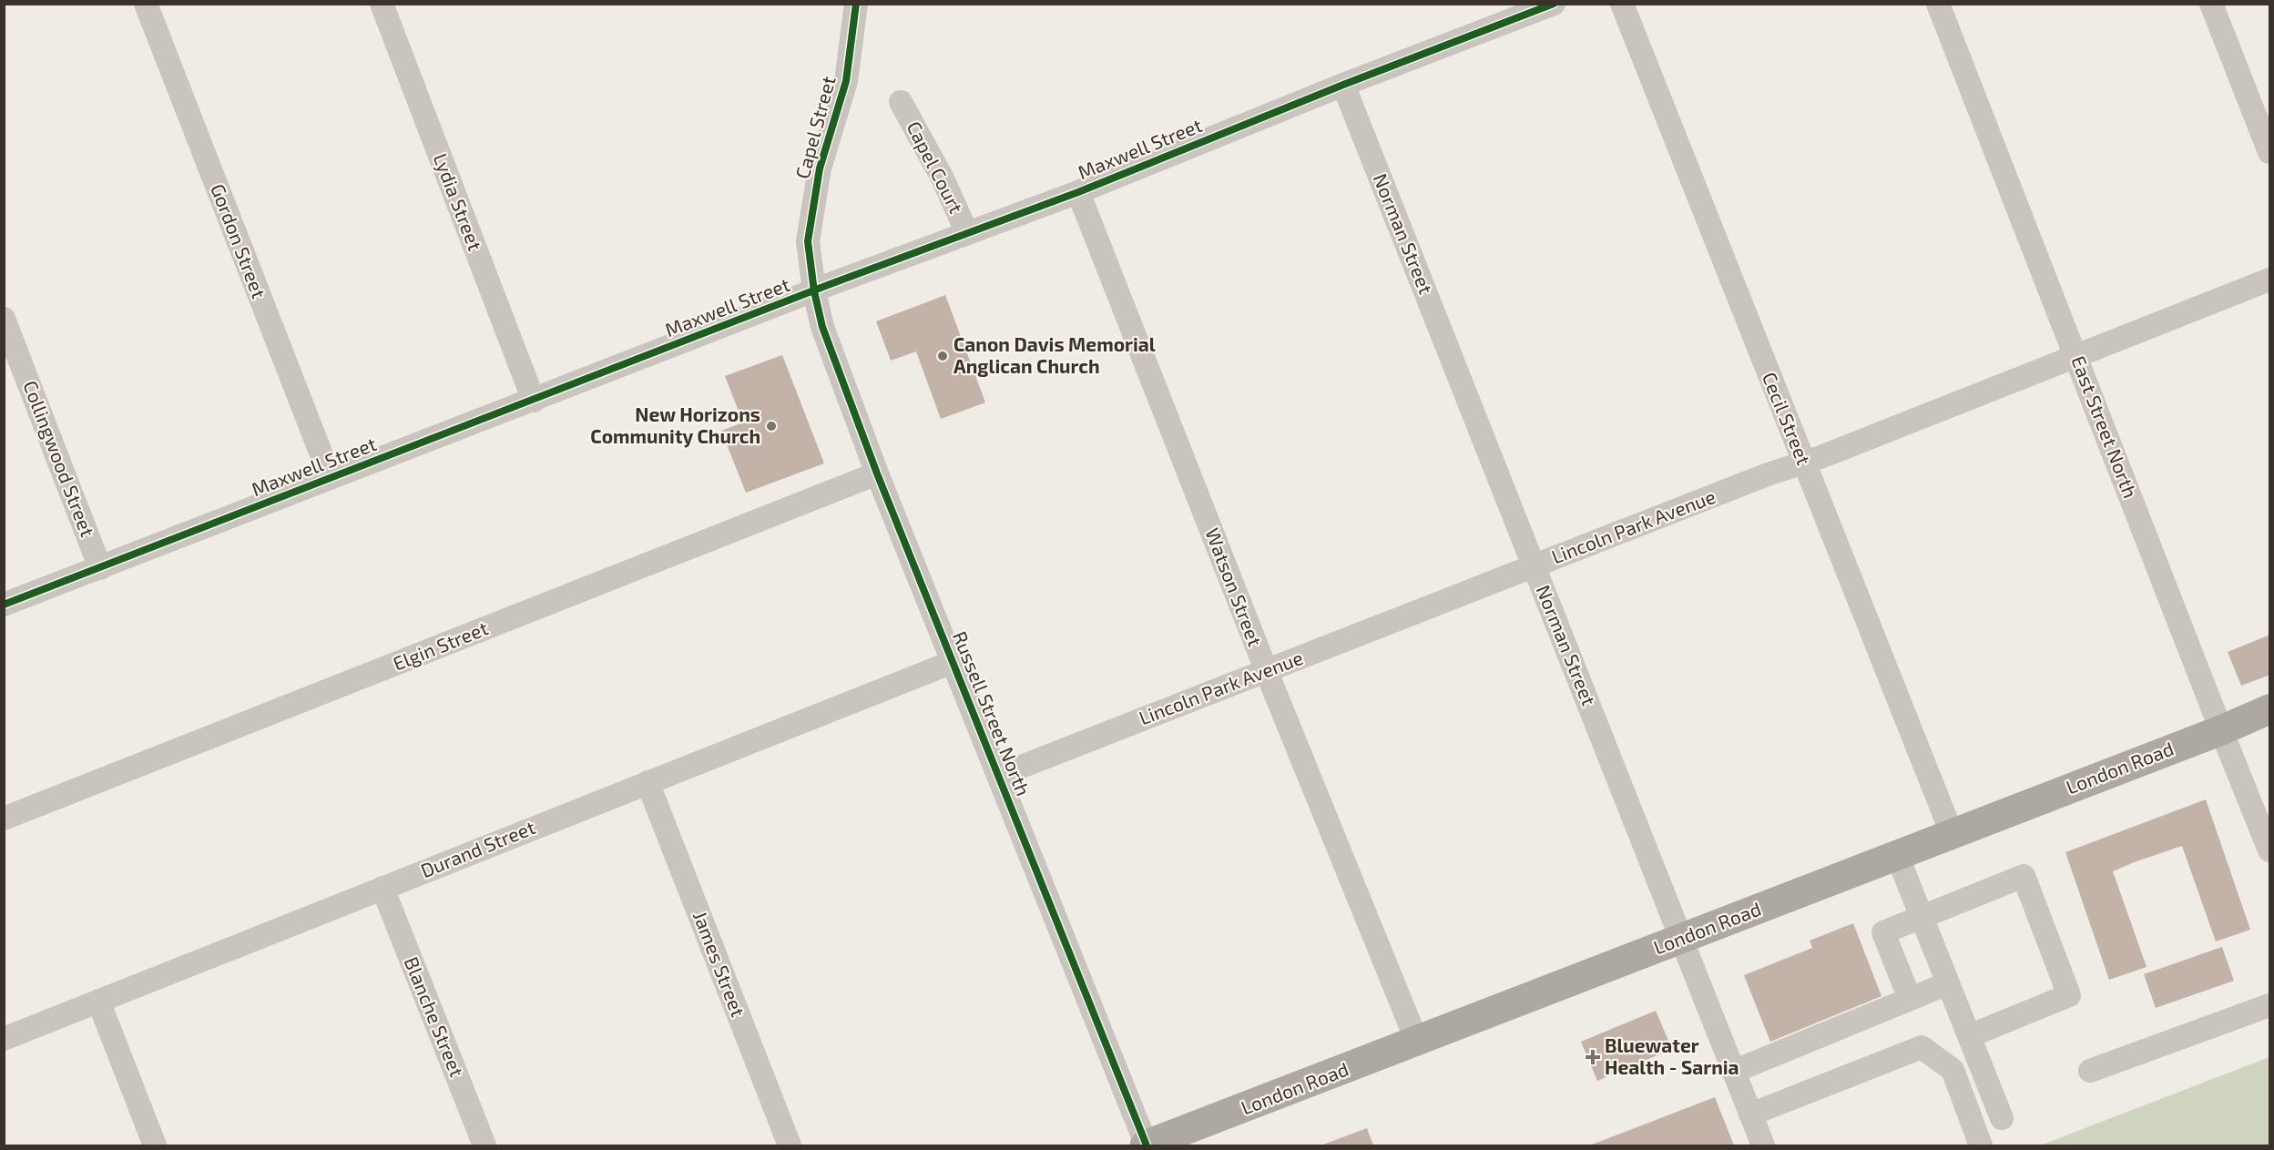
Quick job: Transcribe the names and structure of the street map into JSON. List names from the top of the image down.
{
  "streets": {
    "main road": ["London Road"],
    "street": [
      "Capel Street",
      "Maxwell Street",
      "Capel Court",
      "Lydia Street",
      "Norman Street",
      "Gordon Street",
      "Cecil Street",
      "East Street North",
      "Collingwood Street",
      "Lincoln Park Avenue",
      "Watson Street",
      "Elgin Street",
      "Russell Street North",
      "Durand Street",
      "James Street",
      "Blanche Street"
    ]
  },
  "crossings": [
    ["Capel Street", "Maxwell Street"],
    ["Capel Street", "Russell Street North"],
    ["Maxwell Street", "Capel Court"],
    ["Maxwell Street", "Lydia Street"],
    ["Maxwell Street", "Norman Street"],
    ["Maxwell Street", "Gordon Street"],
    ["Maxwell Street", "Collingwood Street"],
    ["Maxwell Street", "Watson Street"],
    ["Maxwell Street", "Russell Street North"],
    ["Norman Street", "Lincoln Park Avenue"],
    ["Norman Street", "London Road"],
    ["Cecil Street", "Lincoln Park Avenue"],
    ["Cecil Street", "London Road"],
    ["East Street North", "Lincoln Park Avenue"],
    ["East Street North", "London Road"],
    ["Lincoln Park Avenue", "Watson Street"],
    ["Lincoln Park Avenue", "Russell Street North"],
    ["Watson Street", "London Road"],
    ["Elgin Street", "Russell Street North"],
    ["Russell Street North", "London Road"],
    ["Russell Street North", "Durand Street"],
    ["Durand Street", "James Street"],
    ["Durand Street", "Blanche Street"]
  ],
  "places": {
    "other": ["Canon Davis Memorial Anglican Church", "New Horizons Community Church"],
    "health": ["Bluewater Health - Sarnia"]
  }
}
